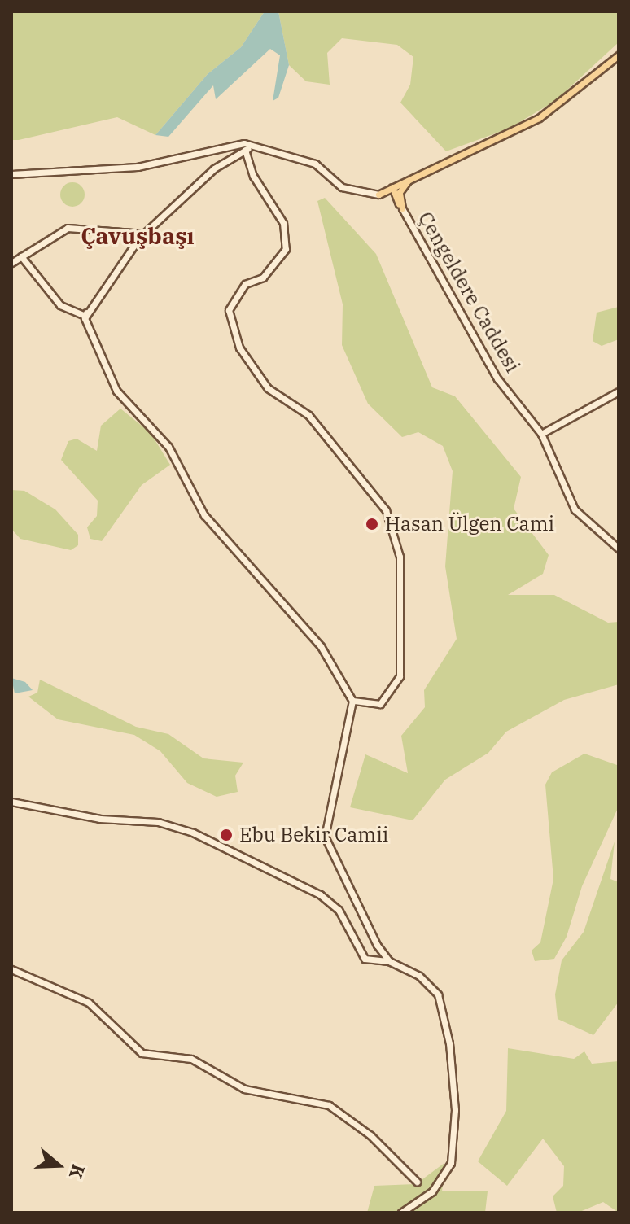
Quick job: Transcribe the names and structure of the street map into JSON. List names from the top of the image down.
{
  "streets": {
    "street": ["Çengeldere Caddesi"]
  },
  "districts": ["Çavuşbaşı"],
  "places": ["Hasan Ülgen Cami", "Ebu Bekir Camii"],
  "north": "right"
}
